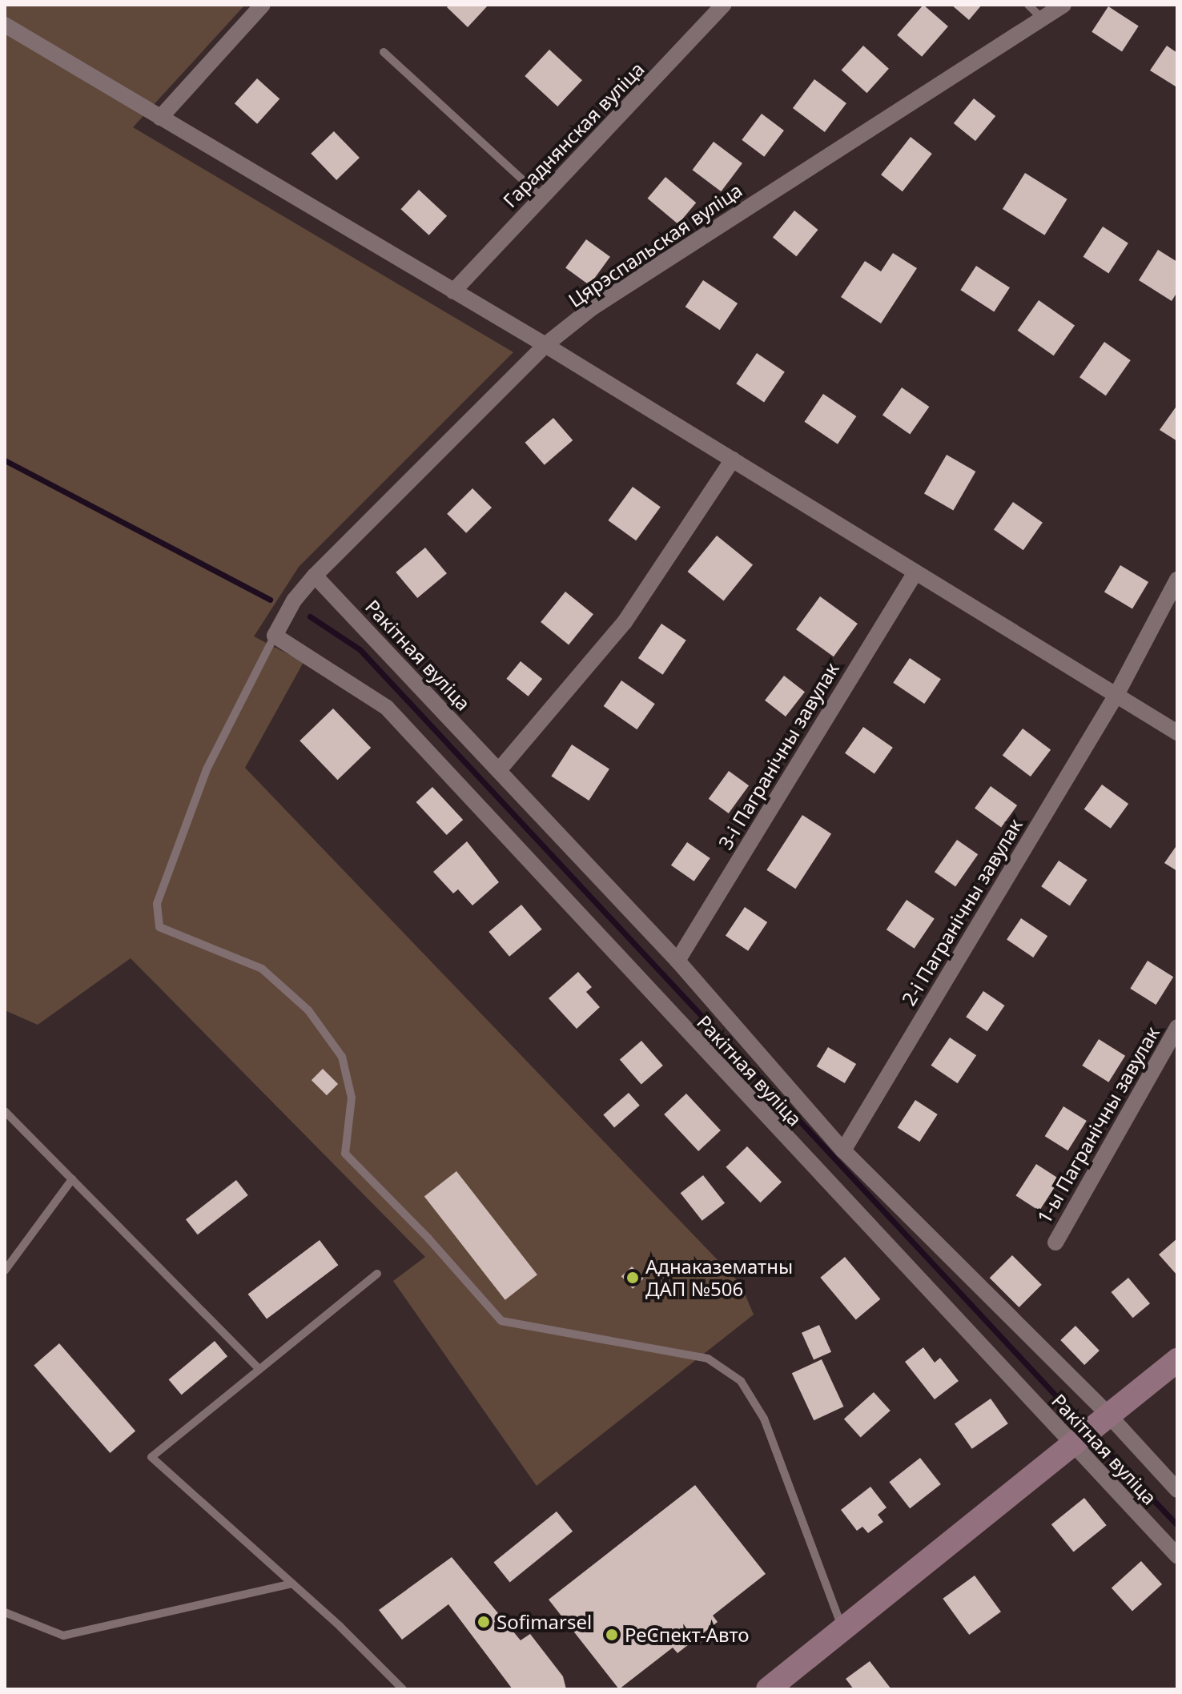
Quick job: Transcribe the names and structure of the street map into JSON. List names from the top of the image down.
{
  "streets": {
    "street": [
      "Гараднянская вуліца",
      "Цярэспальская вуліца",
      "Ракітная вуліца",
      "3-і Пагранічны завулак",
      "2-і Пагранічны завулак",
      "1-ы Пагранічны завулак"
    ]
  },
  "crossings": [
    ["Цярэспальская вуліца", "Ракітная вуліца"],
    ["Ракітная вуліца", "3-і Пагранічны завулак"],
    ["Ракітная вуліца", "2-і Пагранічны завулак"]
  ],
  "places": ["Аднаказематны ДАП №506", "Sofimarsel", "РеСпект-Авто"]
}
